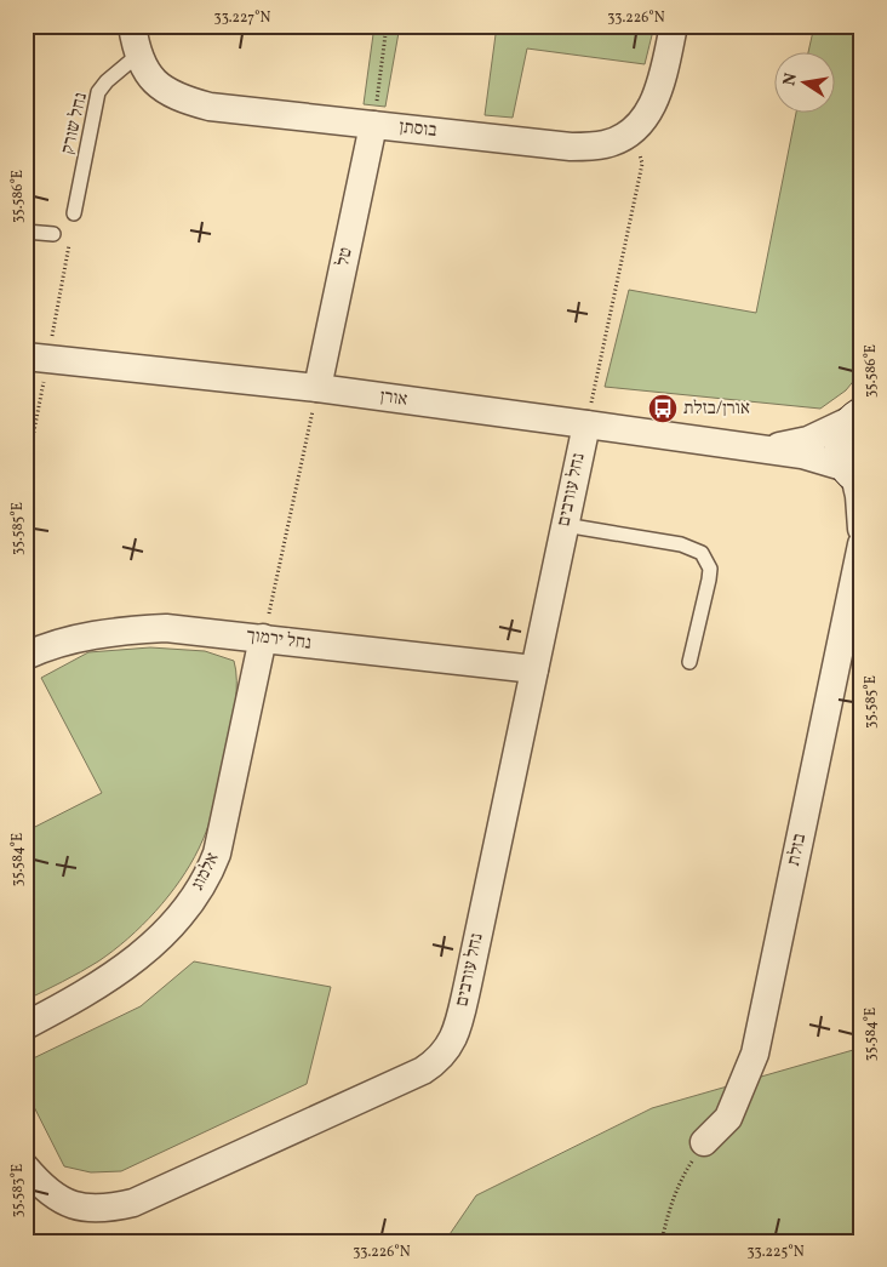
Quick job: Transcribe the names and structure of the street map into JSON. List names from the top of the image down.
{
  "streets": {
    "street": [
      "בוסתן",
      "טל",
      "אורן",
      "נחל עורבים",
      "נחל ירמוך",
      "בזלת",
      "אלמוג"
    ],
    "lane": ["נחל שורק"]
  },
  "crossings": [
    ["נחל שורק", "בוסתן"],
    ["בוסתן", "טל"],
    ["טל", "אורן"],
    ["אורן", "נחל עורבים"],
    ["נחל עורבים", "נחל ירמוך"],
    ["נחל ירמוך", "אלמוג"]
  ],
  "places": {
    "bus stop": ["אורן/בזלת"]
  },
  "north": "left",
  "coordinates": [
    "33.227°N",
    "33.226°N",
    "35.586°E",
    "35.585°E",
    "35.584°E",
    "35.583°E",
    "33.225°N"
  ]
}
